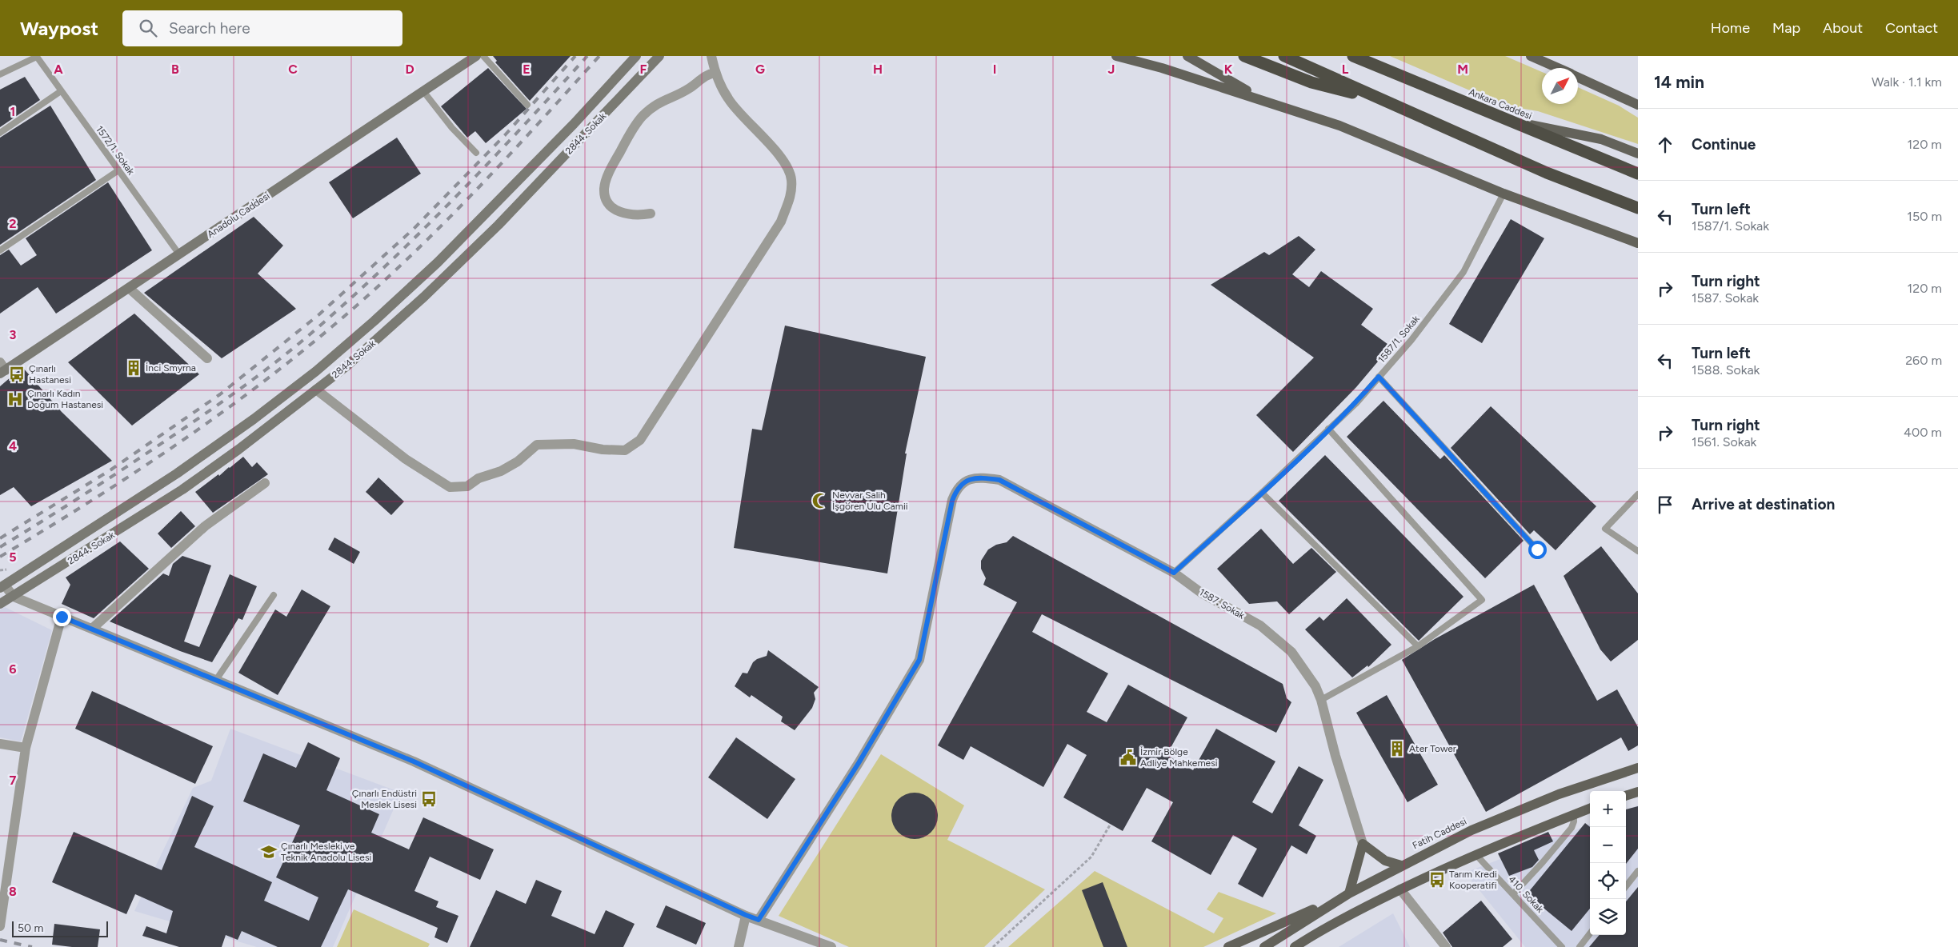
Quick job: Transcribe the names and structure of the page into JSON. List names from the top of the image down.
{
  "streets": {
    "highway": ["Ankara Caddesi"],
    "main road": ["2844. Sokak", "Anadolu Caddesi", "Fatih Caddesi"],
    "street": ["1587. Sokak"],
    "lane": ["1572/1. Sokak", "1587/1. Sokak", "410. Sokak"]
  },
  "crossings": [
    ["1572/1. Sokak", "Anadolu Caddesi"],
    ["1587/1. Sokak", "1587. Sokak"]
  ],
  "places": {
    "building": ["İnci Smyrna", "Ater Tower"],
    "bus stop": ["Çınarlı Hastanesi", "Çınarlı Endüstri Meslek Lisesi", "Tarım Kredi Kooperatifi"],
    "hospital": ["Çınarlı Kadın Doğum Hastanesi"],
    "mosque": ["Nevvar Salih İşgören Ulu Camii"],
    "public building": ["İzmir Bölge Adliye Mahkemesi"],
    "school or university": ["Çınarlı Mesleki ve Teknik Anadolu Lisesi"]
  },
  "scale_bar": "50 m",
  "north": "top right",
  "page": {
    "header": "Waypost",
    "search": "Search here",
    "nav": [
      "Home",
      "Map",
      "About",
      "Contact"
    ],
    "heading": ["14 min", "Walk · 1.1 km"],
    "list": [
      ["Continue", "120 m"],
      ["Turn left", "1587/1. Sokak", "150 m"],
      ["Turn right", "1587. Sokak", "120 m"],
      ["Turn left", "1588. Sokak", "260 m"],
      ["Turn right", "1561. Sokak", "400 m"],
      "Arrive at destination"
    ],
    "map_buttons": ["+", "−"],
    "scale": "50 m"
  },
  "grid": {
    "columns": [
      "A",
      "B",
      "C",
      "D",
      "E",
      "F",
      "G",
      "H",
      "I",
      "J",
      "K",
      "L",
      "M"
    ],
    "rows": [
      "1",
      "2",
      "3",
      "4",
      "5",
      "6",
      "7",
      "8"
    ]
  }
}
